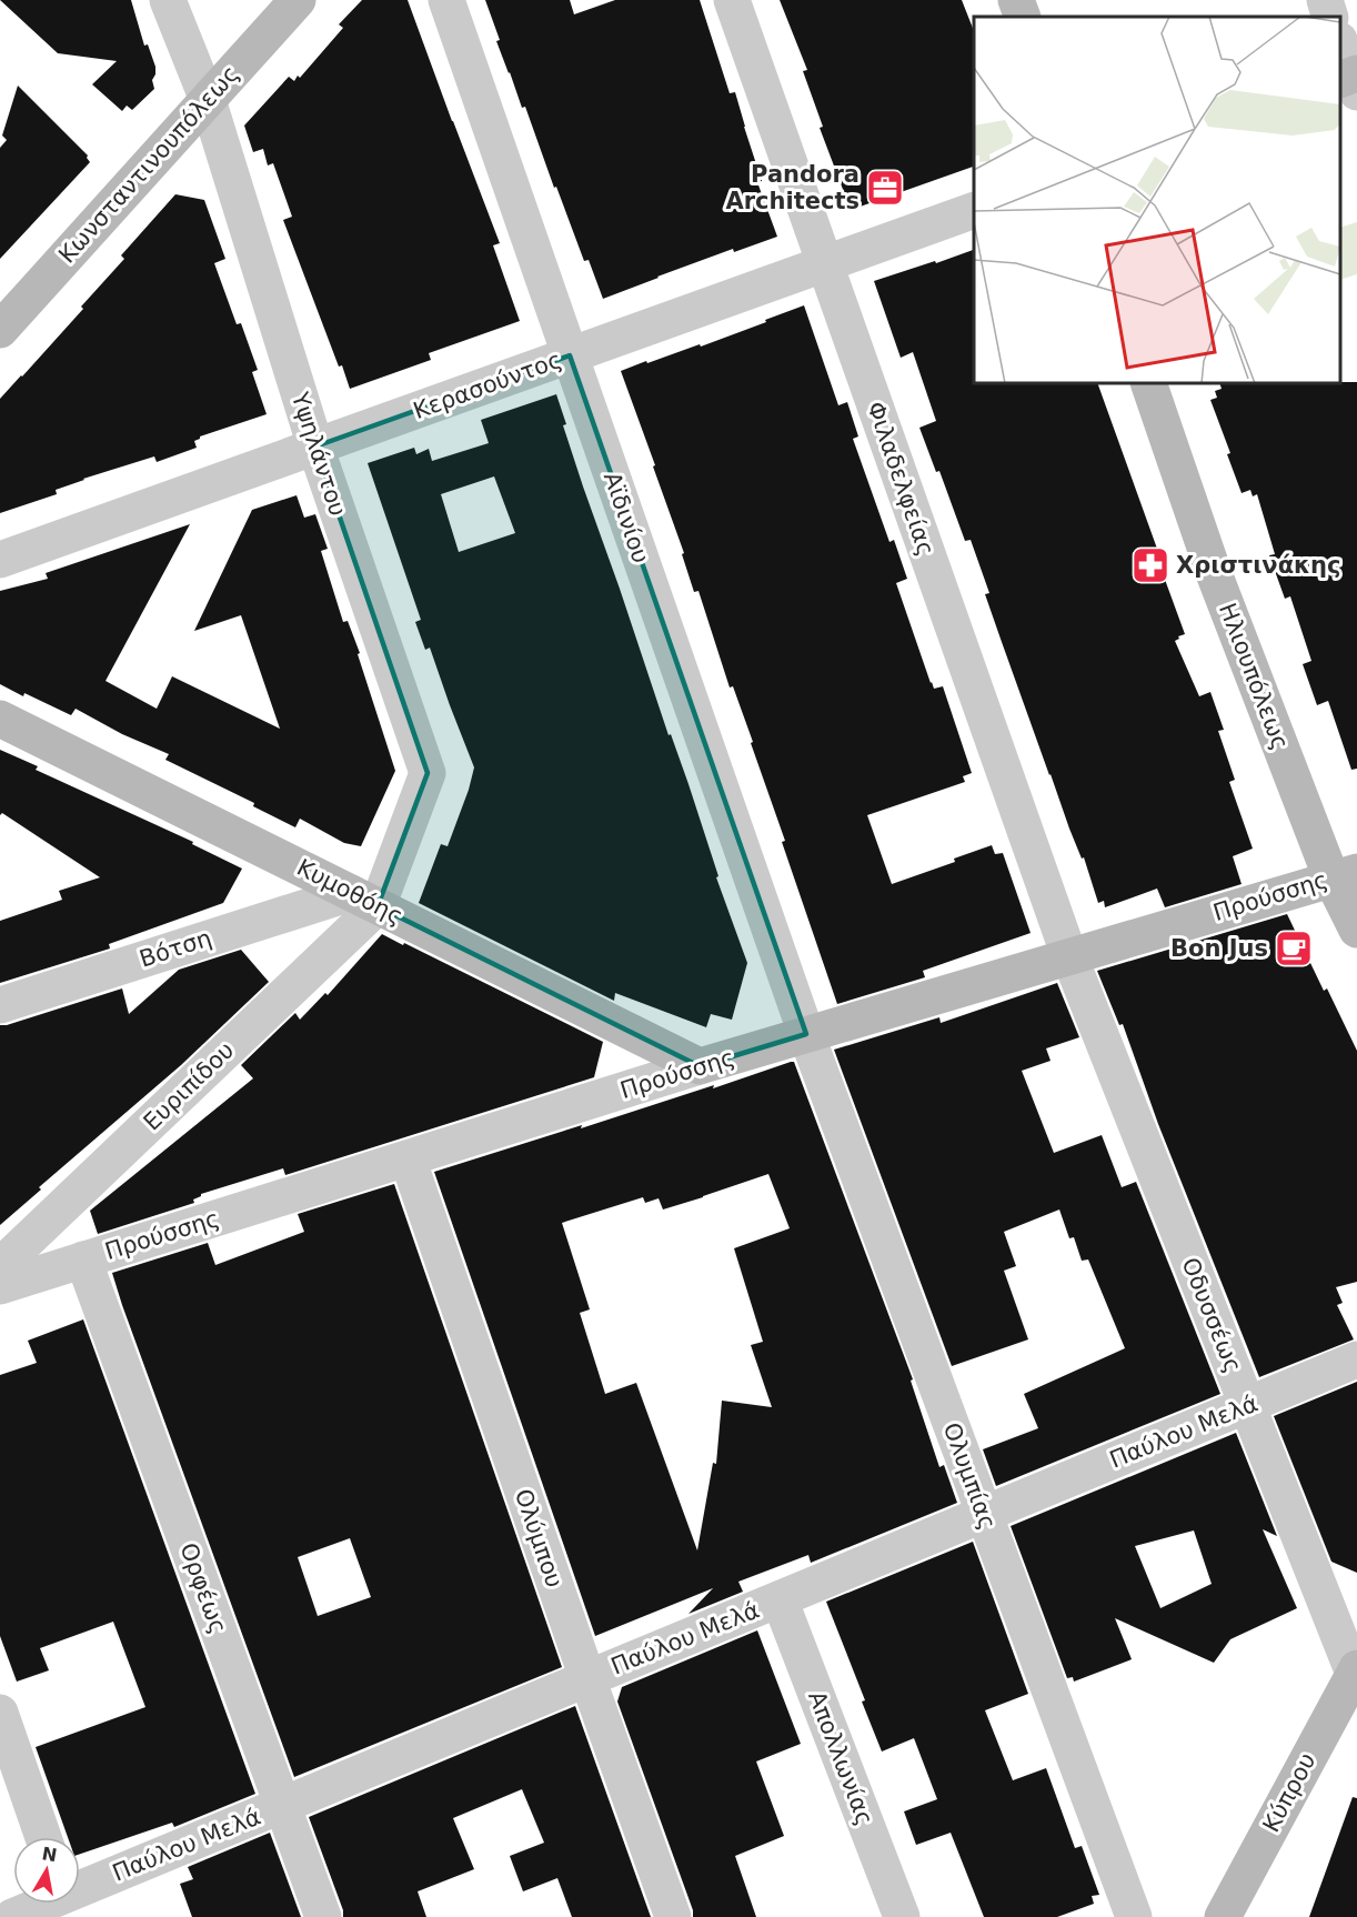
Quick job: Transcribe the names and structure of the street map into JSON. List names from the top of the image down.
{
  "streets": {
    "street": [
      "Κωνσταντινουπόλεως",
      "Κερασούντος",
      "Υψηλάντου",
      "Φιλαδελφείας",
      "Αϊδινίου",
      "Ηλιουπόλεως",
      "Κυμοθόης",
      "Προύσσης",
      "Βότση",
      "Ευριπίδου",
      "Οδυσσέως",
      "Παύλου Μελά",
      "Ολυμπίας",
      "Ολύμπου",
      "Ορφέως",
      "Απολλωνίας",
      "Κύπρου"
    ]
  },
  "crossings": [
    ["Κωνσταντινουπόλεως", "Υψηλάντου"],
    ["Κερασούντος", "Υψηλάντου"],
    ["Κερασούντος", "Φιλαδελφείας"],
    ["Κερασούντος", "Αϊδινίου"],
    ["Υψηλάντου", "Κυμοθόης"],
    ["Υψηλάντου", "Βότση"],
    ["Υψηλάντου", "Ευριπίδου"],
    ["Φιλαδελφείας", "Προύσσης"],
    ["Φιλαδελφείας", "Οδυσσέως"],
    ["Αϊδινίου", "Προύσσης"],
    ["Αϊδινίου", "Ολυμπίας"],
    ["Ηλιουπόλεως", "Προύσσης"],
    ["Κυμοθόης", "Προύσσης"],
    ["Κυμοθόης", "Βότση"],
    ["Κυμοθόης", "Ευριπίδου"],
    ["Προύσσης", "Οδυσσέως"],
    ["Προύσσης", "Ολυμπίας"],
    ["Προύσσης", "Ολύμπου"],
    ["Προύσσης", "Ορφέως"],
    ["Βότση", "Ευριπίδου"],
    ["Οδυσσέως", "Παύλου Μελά"],
    ["Οδυσσέως", "Κύπρου"],
    ["Παύλου Μελά", "Ολυμπίας"],
    ["Παύλου Μελά", "Ολύμπου"],
    ["Παύλου Μελά", "Ορφέως"],
    ["Παύλου Μελά", "Απολλωνίας"]
  ],
  "places": {
    "office": ["Pandora Architects"],
    "pharmacy": ["Χριστινάκης"],
    "cafe": ["Bon Jus"]
  },
  "north": "top"
}
